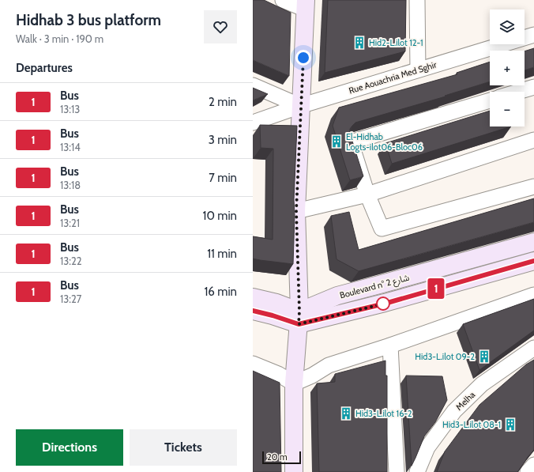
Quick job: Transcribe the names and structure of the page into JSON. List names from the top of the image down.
{
  "streets": {
    "main road": ["Boulevard n° شارع 2"],
    "street": ["Rue Aouachria Med Sghir", "Melha"]
  },
  "places": {
    "building": [
      "Hid2-L.ilot 12-1",
      "El-Hidhab Logts-ilot06-Bloc06",
      "Hid3-L.ilot 09-2",
      "Hid3-L.ilot 16-2",
      "Hid3-L.ilot 08-1"
    ]
  },
  "lines": ["bus line 1"],
  "scale_bar": "20 m",
  "page": {
    "heading": [
      ["Hidhab 3 bus platform", "Walk · 3 min · 190 m"],
      "Departures"
    ],
    "on_map": "1",
    "map_buttons": ["+", "−"],
    "list": [
      {
        "mark": "1",
        "name": "Bus",
        "note": "13:13",
        "value": "2 min"
      },
      {
        "mark": "1",
        "name": "Bus",
        "note": "13:14",
        "value": "3 min"
      },
      {
        "mark": "1",
        "name": "Bus",
        "note": "13:18",
        "value": "7 min"
      },
      {
        "mark": "1",
        "name": "Bus",
        "note": "13:21",
        "value": "10 min"
      },
      {
        "mark": "1",
        "name": "Bus",
        "note": "13:22",
        "value": "11 min"
      },
      {
        "mark": "1",
        "name": "Bus",
        "note": "13:27",
        "value": "16 min"
      }
    ],
    "buttons": ["Directions", "Tickets"],
    "scale": "20 m"
  }
}
